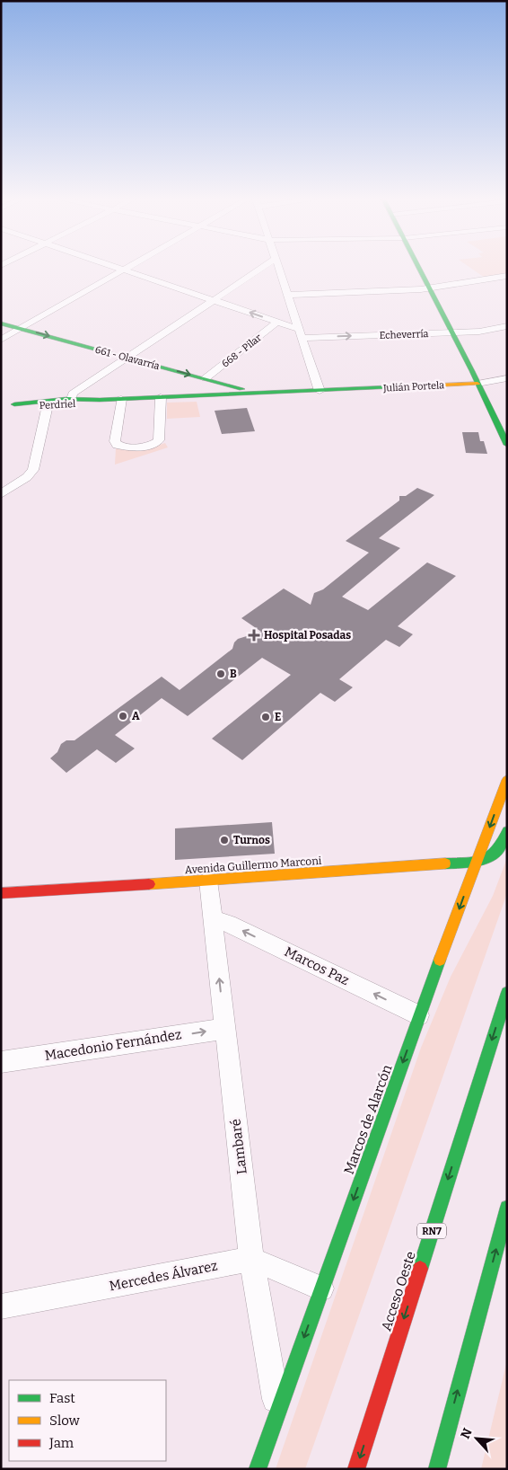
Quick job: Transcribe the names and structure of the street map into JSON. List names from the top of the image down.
{
  "streets": {
    "main road": [
      "661 - Olavarría",
      "Julián Portela",
      "Perdriel",
      "Avenida Guillermo Marconi",
      "Marcos de Alarcón",
      "RN7",
      "Acceso Oeste"
    ],
    "street": [
      "Echeverría",
      "668 - Pilar",
      "Marcos Paz",
      "Macedonio Fernández",
      "Lambaré",
      "Mercedes Álvarez"
    ]
  },
  "crossings": [
    ["668 - Pilar", "661 - Olavarría"],
    ["661 - Olavarría", "Julián Portela"],
    ["Julián Portela", "Perdriel"],
    ["Avenida Guillermo Marconi", "Marcos de Alarcón"],
    ["Avenida Guillermo Marconi", "Lambaré"],
    ["Marcos Paz", "Marcos de Alarcón"],
    ["Marcos Paz", "Lambaré"],
    ["Macedonio Fernández", "Lambaré"],
    ["Marcos de Alarcón", "Lambaré"],
    ["Lambaré", "Mercedes Álvarez"]
  ],
  "one_way": ["Marcos Paz", "Macedonio Fernández", "Marcos de Alarcón"],
  "places": {
    "health": ["Hospital Posadas"],
    "other": [
      "B",
      "A",
      "E",
      "Turnos"
    ]
  },
  "legend": ["Fast", "Slow", "Jam"],
  "north": "top left"
}
